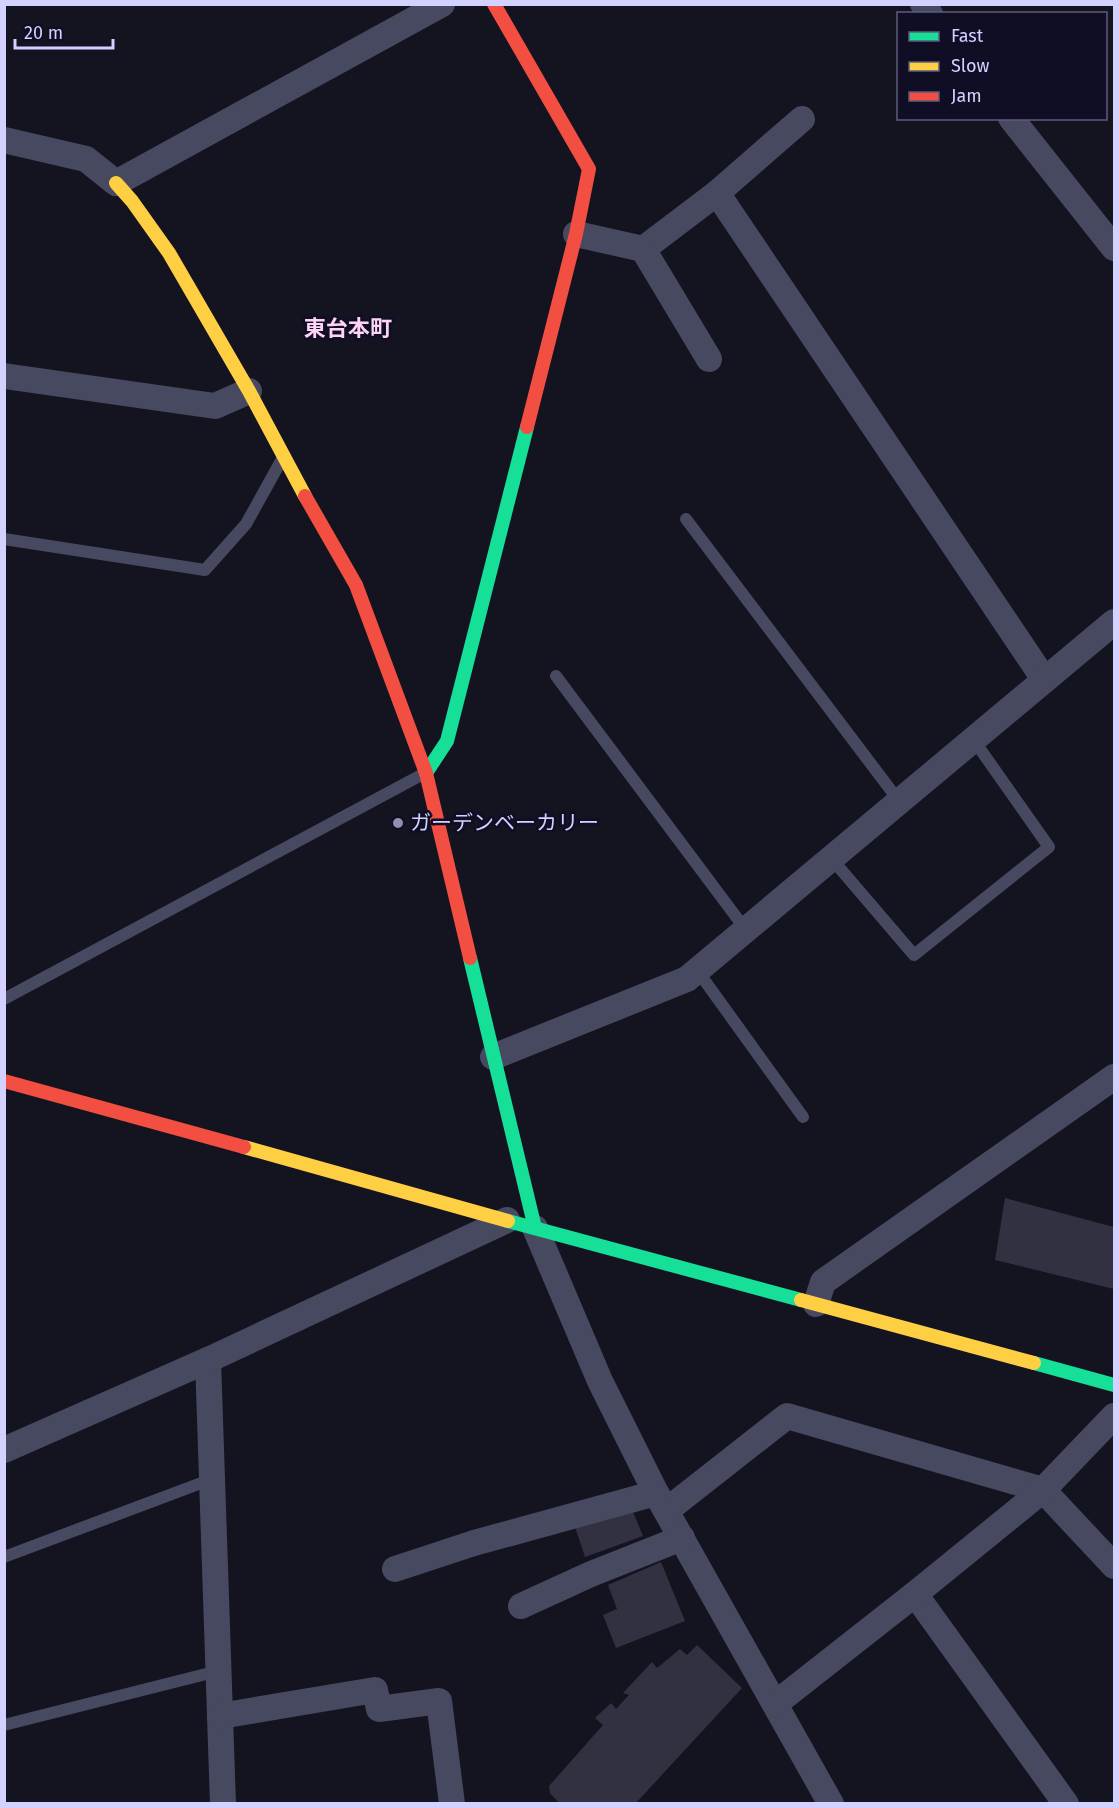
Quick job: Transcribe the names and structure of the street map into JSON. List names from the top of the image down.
{
  "districts": ["東台本町"],
  "places": ["ガーデンベーカリー"],
  "legend": ["Fast", "Slow", "Jam"],
  "scale_bar": "20 m"
}
